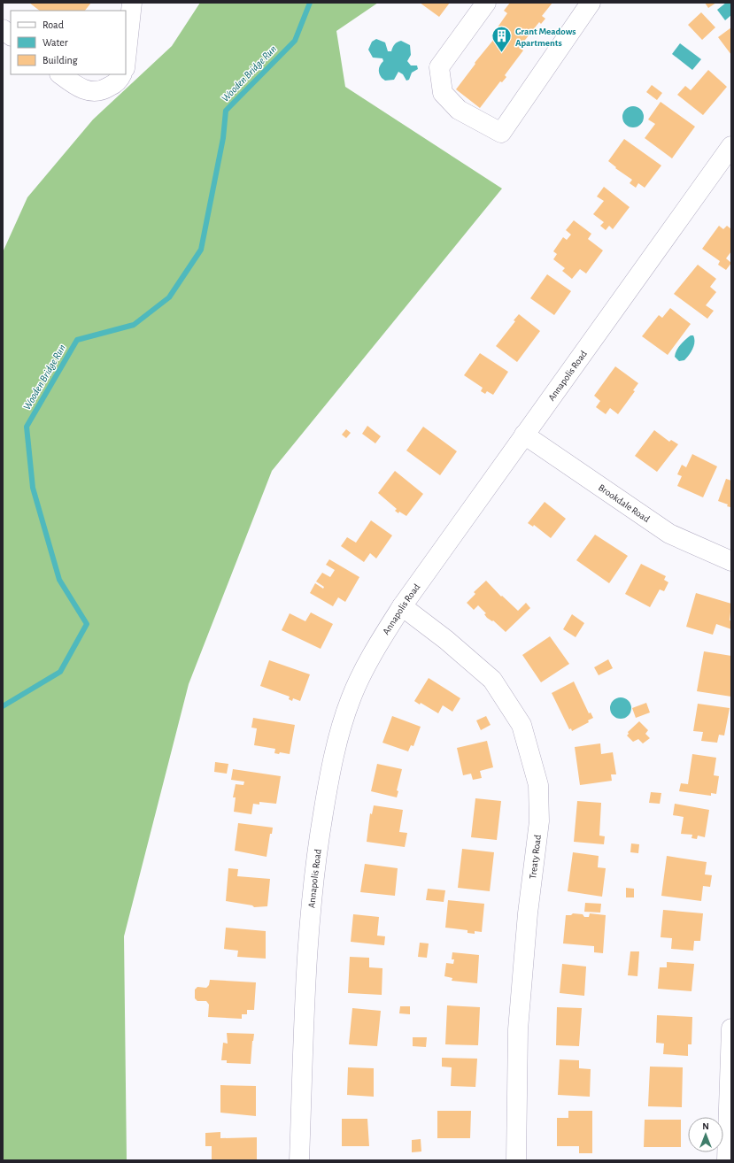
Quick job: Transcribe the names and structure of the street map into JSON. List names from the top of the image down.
{
  "streets": {
    "street": ["Annapolis Road", "Brookdale Road", "Treaty Road"]
  },
  "crossings": [
    ["Annapolis Road", "Brookdale Road"],
    ["Annapolis Road", "Treaty Road"]
  ],
  "water": ["Wooden Bridge Run"],
  "places": {
    "building": ["Grant Meadows Apartments"]
  },
  "legend": ["Road", "Water", "Building"],
  "north": "top"
}
